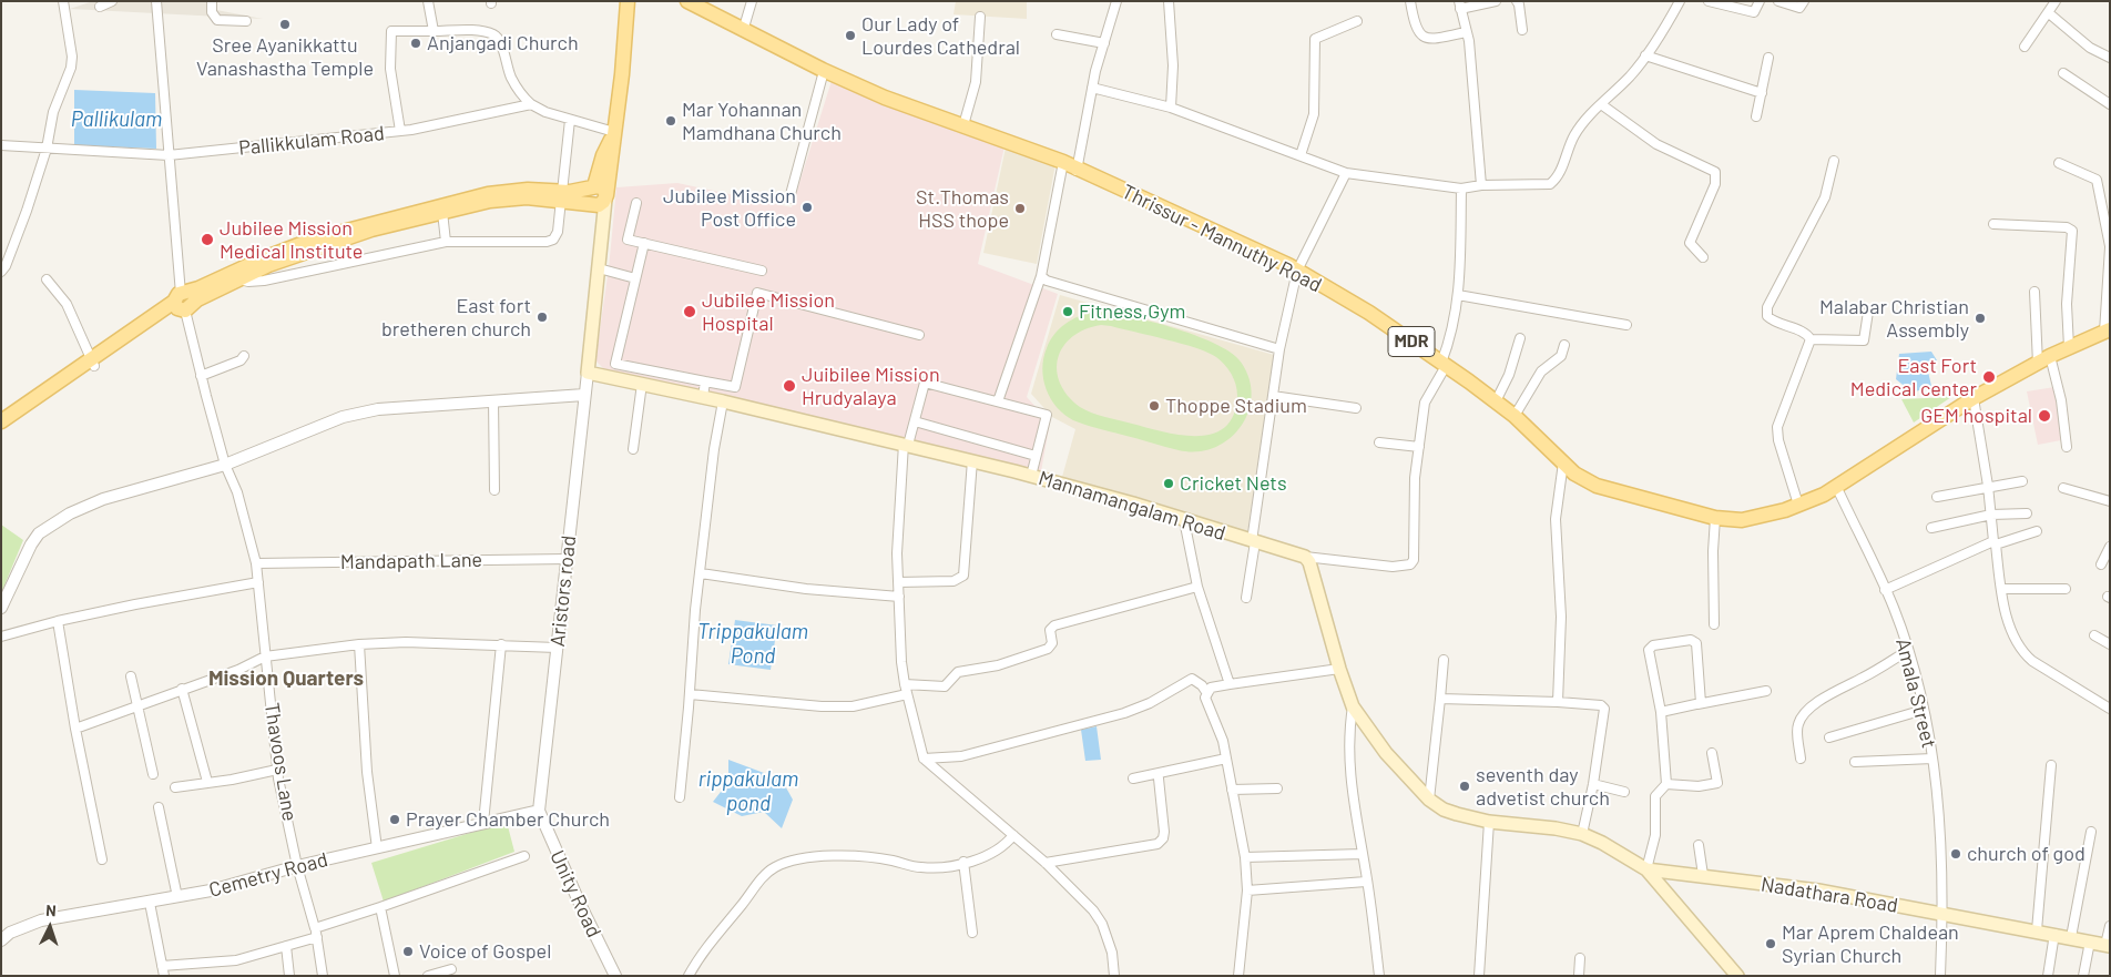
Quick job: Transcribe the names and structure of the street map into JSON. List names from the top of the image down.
{
  "streets": {
    "main road": [
      "Thrissur - Mannuthy Road",
      "MDR",
      "Mannamangalam Road",
      "Nadathara Road"
    ],
    "street": [
      "Pallikkulam Road",
      "Mandapath Lane",
      "Aristors road",
      "Amala Street",
      "Thavoos Lane",
      "Cemetry Road",
      "Unity Road"
    ]
  },
  "crossings": [
    ["Pallikkulam Road", "Thavoos Lane"],
    ["Thrissur - Mannuthy Road", "Amala Street"],
    ["Mannamangalam Road", "Aristors road"],
    ["Mandapath Lane", "Aristors road"],
    ["Mandapath Lane", "Thavoos Lane"],
    ["Aristors road", "Cemetry Road"],
    ["Aristors road", "Unity Road"],
    ["Amala Street", "Nadathara Road"],
    ["Thavoos Lane", "Cemetry Road"],
    ["Cemetry Road", "Unity Road"]
  ],
  "districts": ["Mission Quarters"],
  "water": ["Pallikulam", "Trippakulam Pond", "rippakulam pond"],
  "places": [
    "Sree Ayanikkattu Vanashastha Temple",
    "Our Lady of Lourdes Cathedral",
    "Anjangadi Church",
    "Mar Yohannan Mamdhana Church",
    "Jubilee Mission Post Office",
    "St.Thomas HSS thope",
    "Jubilee Mission Medical Institute",
    "Jubilee Mission Hospital",
    "Fitness,Gym",
    "East fort bretheren church",
    "Malabar Christian Assembly",
    "East Fort Medical center",
    "Juibilee Mission Hrudyalaya",
    "Thoppe Stadium",
    "GEM hospital",
    "Cricket Nets",
    "seventh day advetist church",
    "Prayer Chamber Church",
    "church of god",
    "Mar Aprem Chaldean Syrian Church",
    "Voice of Gospel"
  ],
  "north": "top"
}
